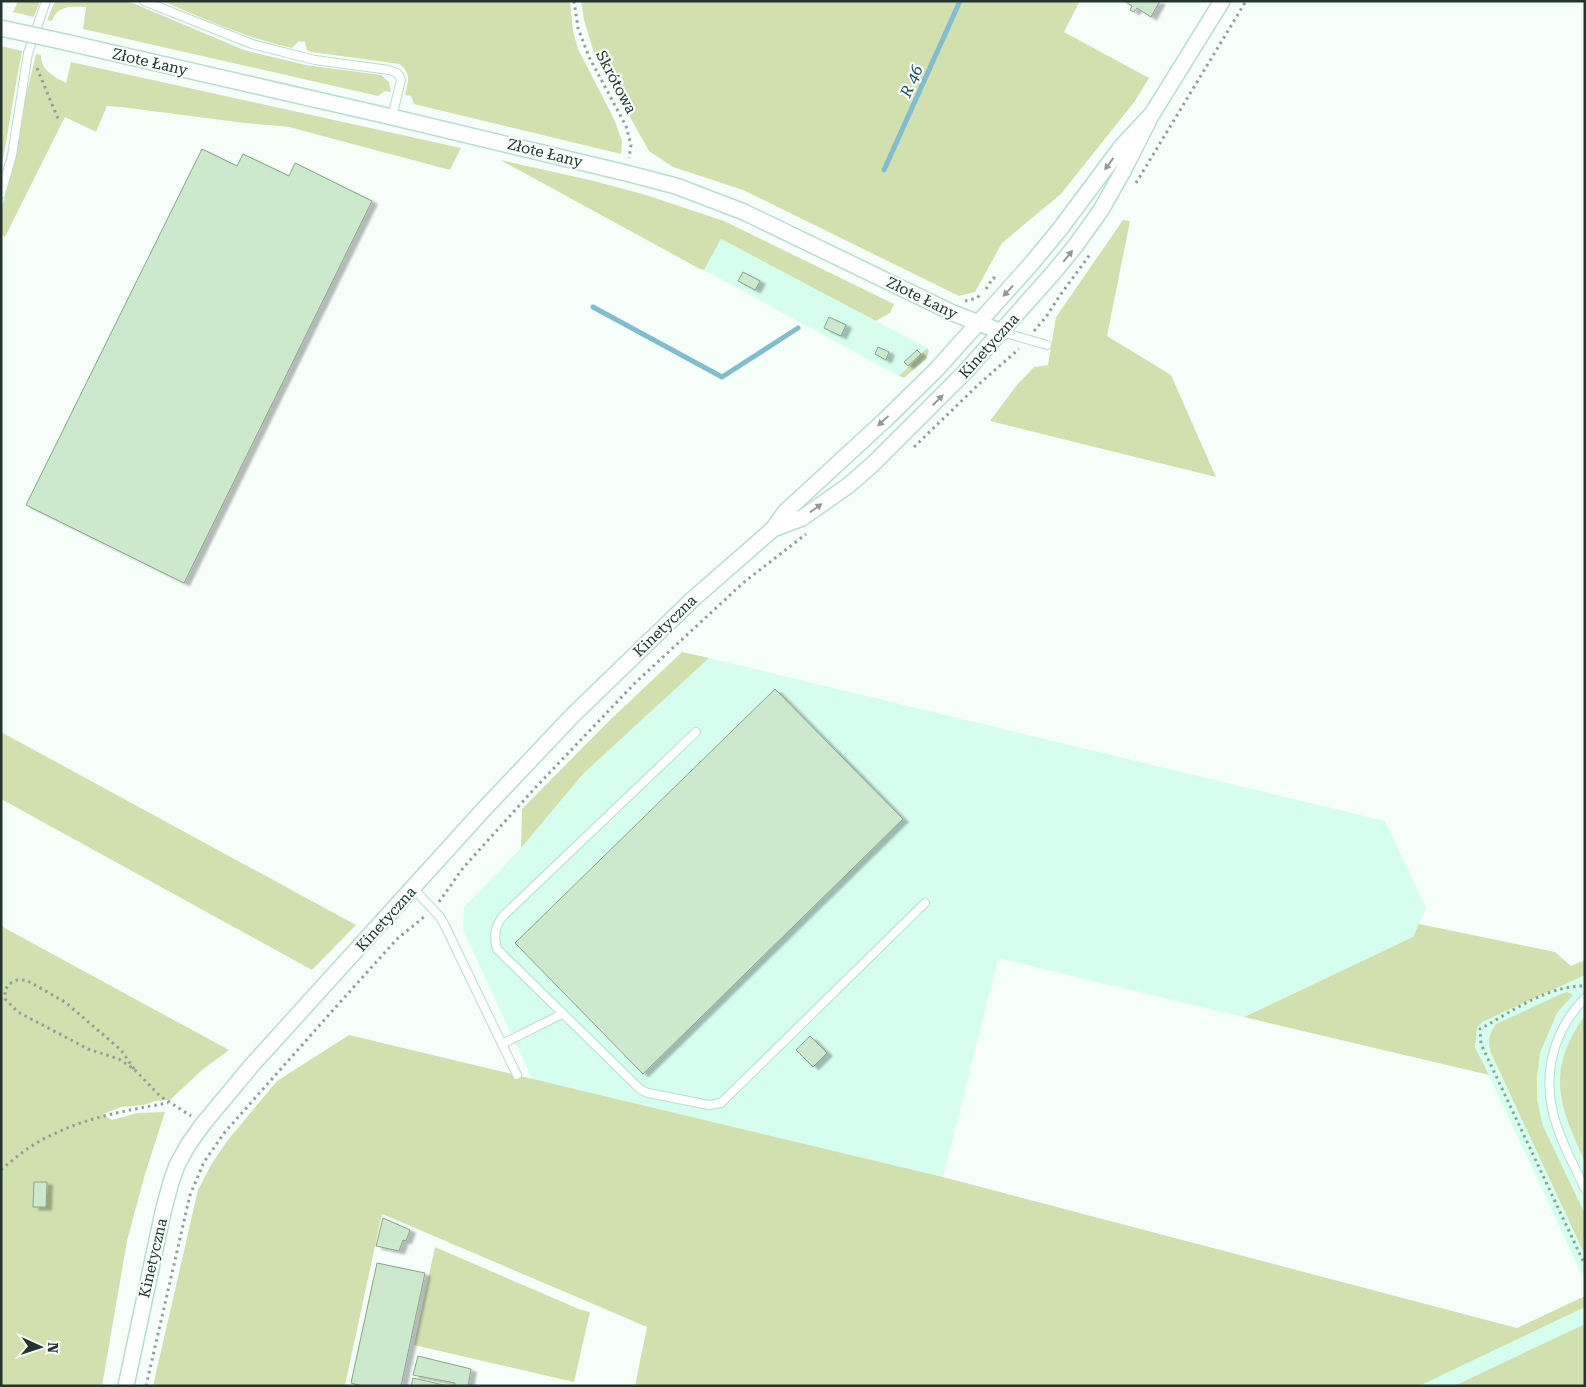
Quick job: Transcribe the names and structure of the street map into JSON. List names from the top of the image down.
{
  "streets": {
    "street": ["Złote Łany", "Kinetyczna"],
    "path": ["Skrótowa"]
  },
  "crossings": [
    ["Złote Łany", "Skrótowa"],
    ["Złote Łany", "Kinetyczna"]
  ],
  "water": ["R 46"],
  "north": "right"
}
